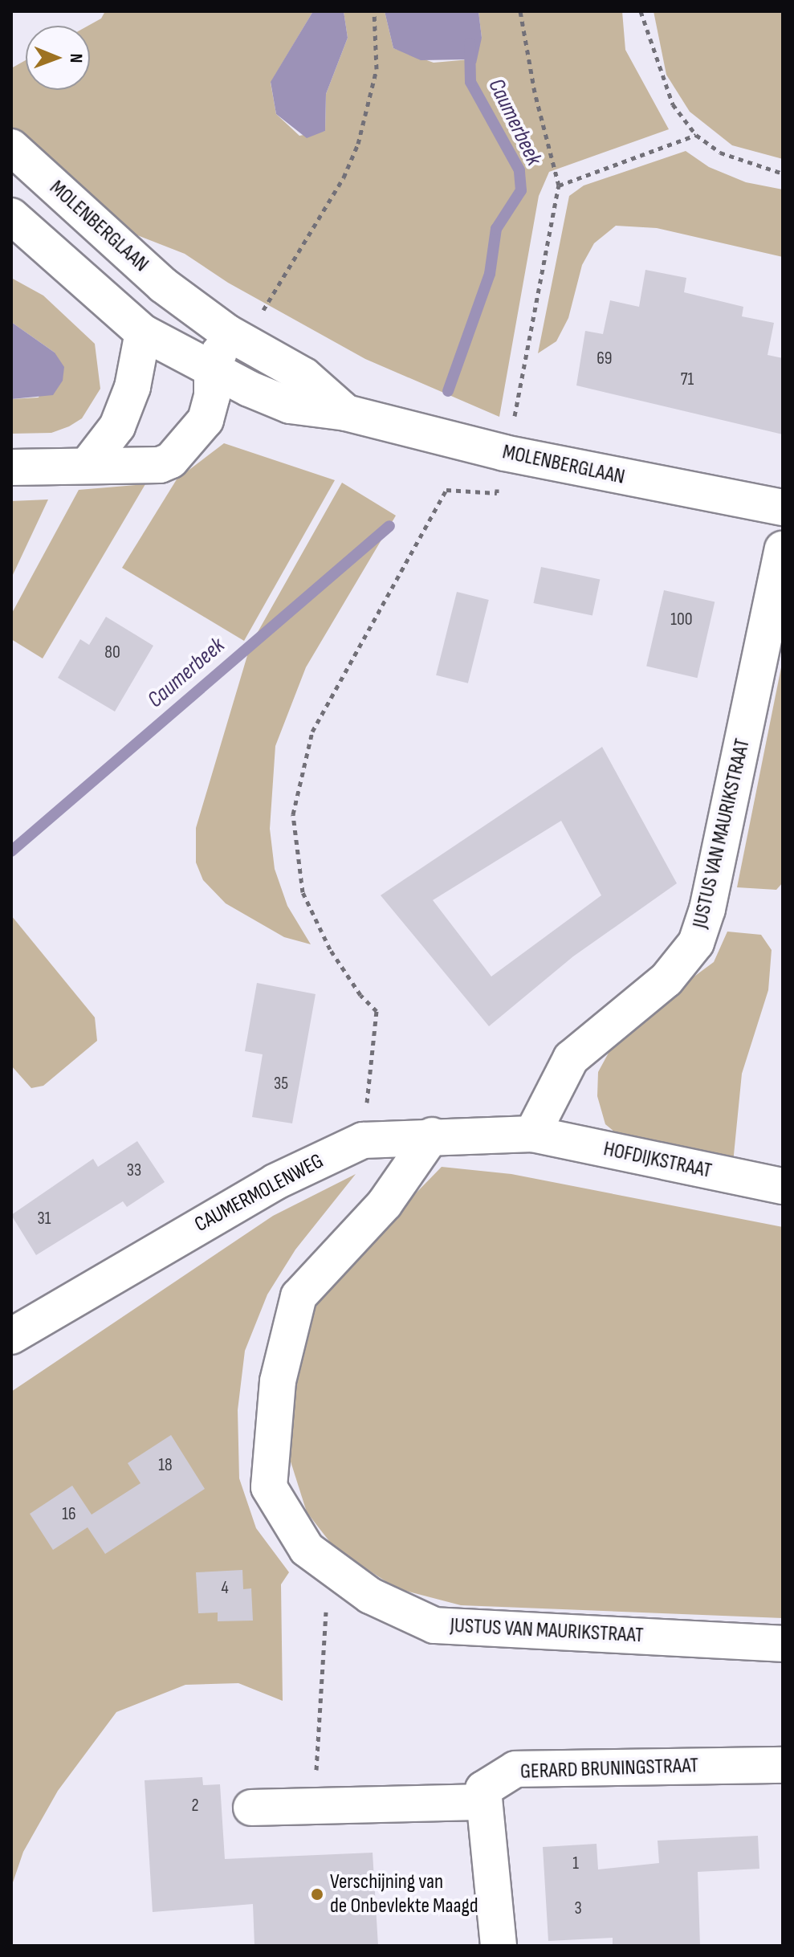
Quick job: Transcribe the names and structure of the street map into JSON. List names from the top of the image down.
{
  "streets": {
    "street": [
      "MOLENBERGLAAN",
      "JUSTUS VAN MAURIKSTRAAT",
      "HOFDIJKSTRAAT",
      "CAUMERMOLENWEG",
      "GERARD BRUNINGSTRAAT"
    ]
  },
  "crossings": [
    ["JUSTUS VAN MAURIKSTRAAT", "HOFDIJKSTRAAT"],
    ["JUSTUS VAN MAURIKSTRAAT", "CAUMERMOLENWEG"],
    ["HOFDIJKSTRAAT", "CAUMERMOLENWEG"]
  ],
  "water": ["Caumerbeek"],
  "places": ["Verschijning van de Onbevlekte Maagd"],
  "house_numbers": [
    "69",
    "71",
    "100",
    "80",
    "35",
    "33",
    "31",
    "18",
    "16",
    "4",
    "2",
    "1",
    "3"
  ],
  "north": "right"
}
